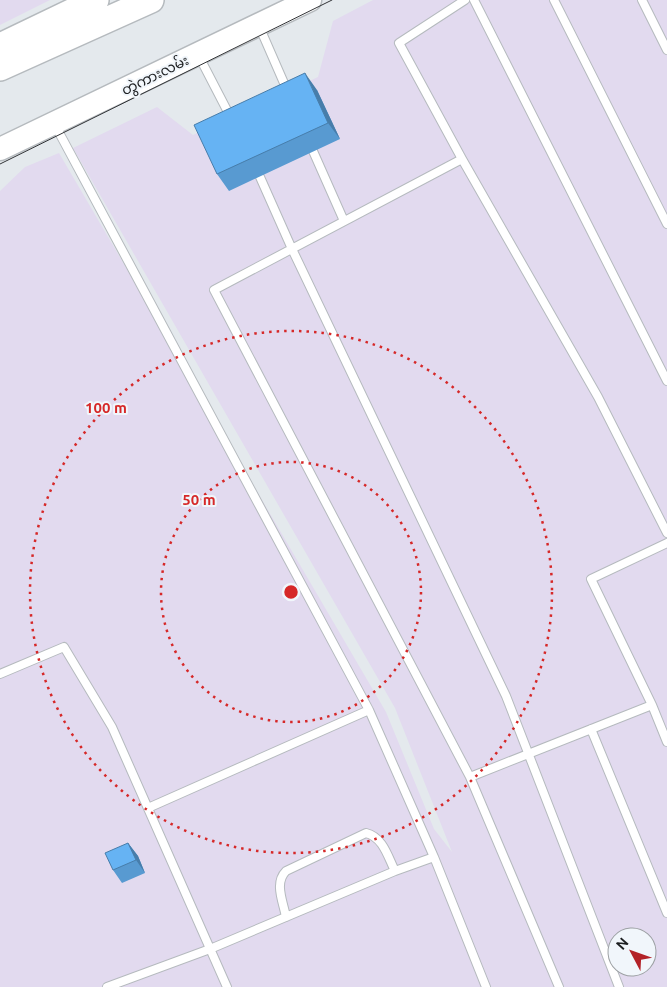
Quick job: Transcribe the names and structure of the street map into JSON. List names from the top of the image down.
{
  "streets": {
    "main road": ["တွဲကားလမ်း"]
  },
  "north": "top left",
  "rings": ["100 m", "50 m"]
}
